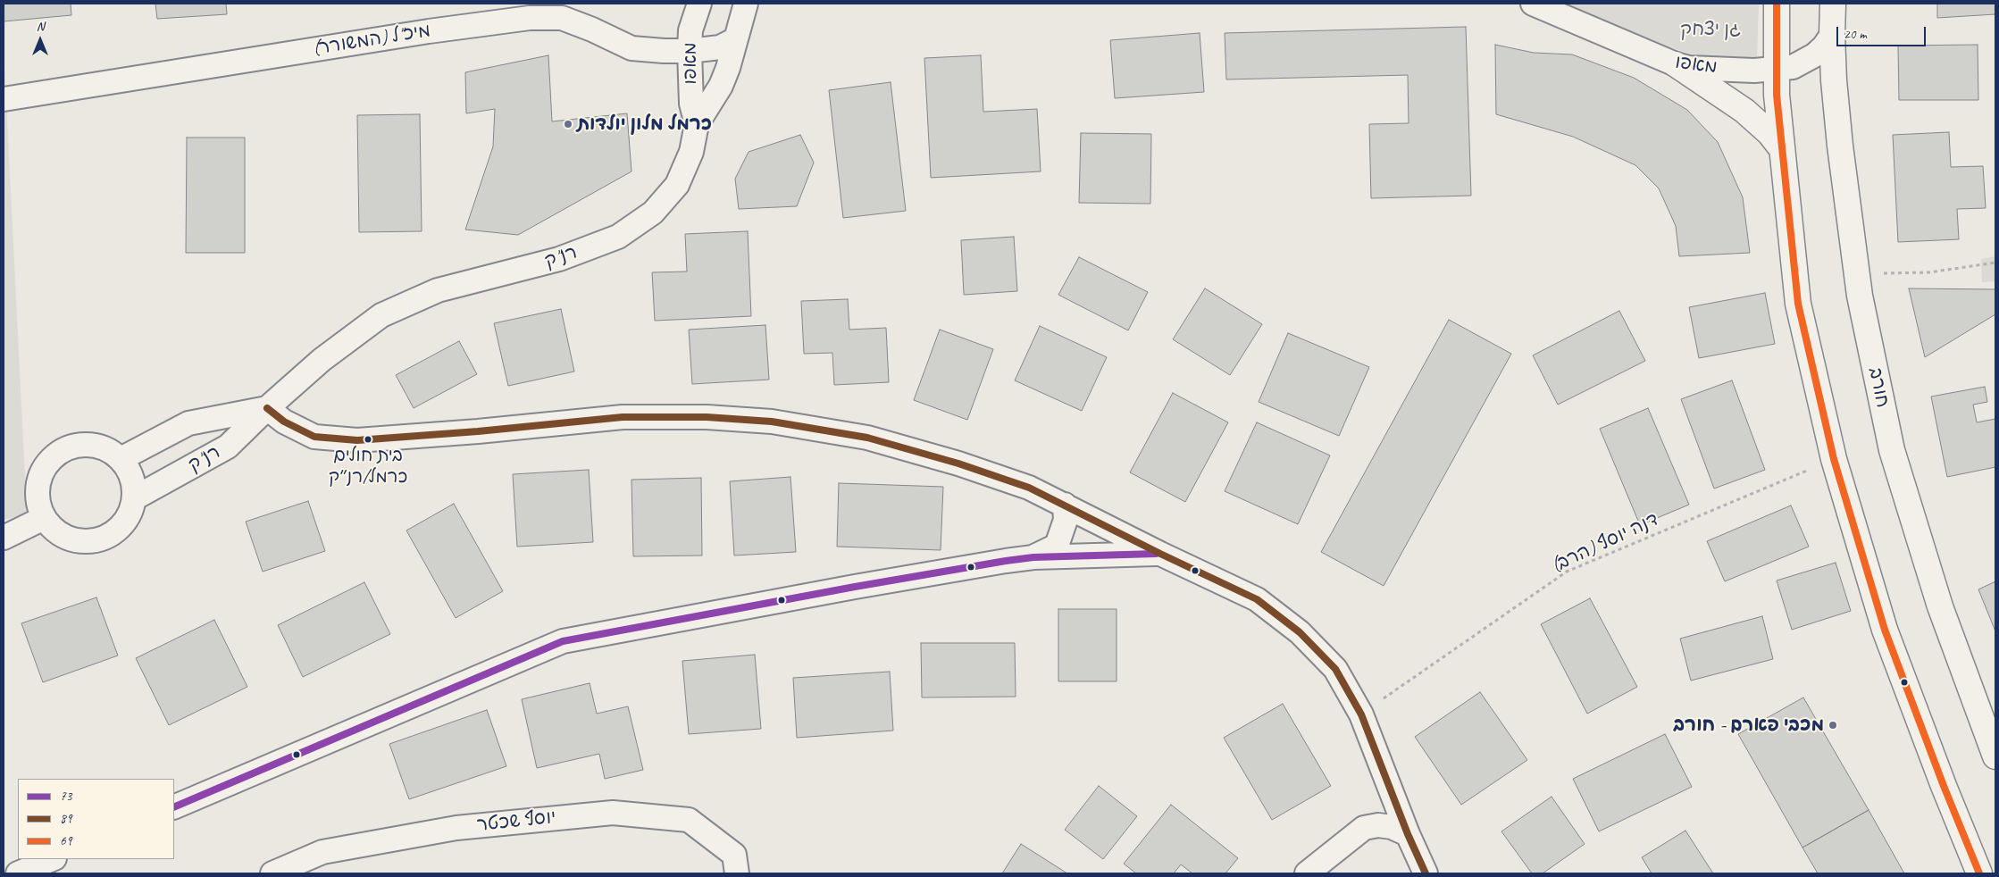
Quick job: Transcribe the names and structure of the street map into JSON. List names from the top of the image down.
{
  "streets": {
    "main road": ["חורב"],
    "street": [
      "מיכ\"ל (המשורר)",
      "מאפו",
      "רנ\"ק",
      "יוסף שכטר"
    ],
    "path": ["דנה יוסף (הרב)"]
  },
  "crossings": [
    ["מיכ\"ל (המשורר)", "מאפו"],
    ["מיכ\"ל (המשורר)", "רנ\"ק"],
    ["מאפו", "רנ\"ק"],
    ["מאפו", "חורב"]
  ],
  "parks": ["גן יצחק"],
  "places": ["כרמל מלון יולדות", "בית חולים כרמל/רנ״ק", "מכבי פארם - חורב"],
  "lines": ["transit line 69", "transit line 89", "transit line 73"],
  "legend": ["73", "89", "69"],
  "scale_bar": "20 m",
  "north": "top"
}
